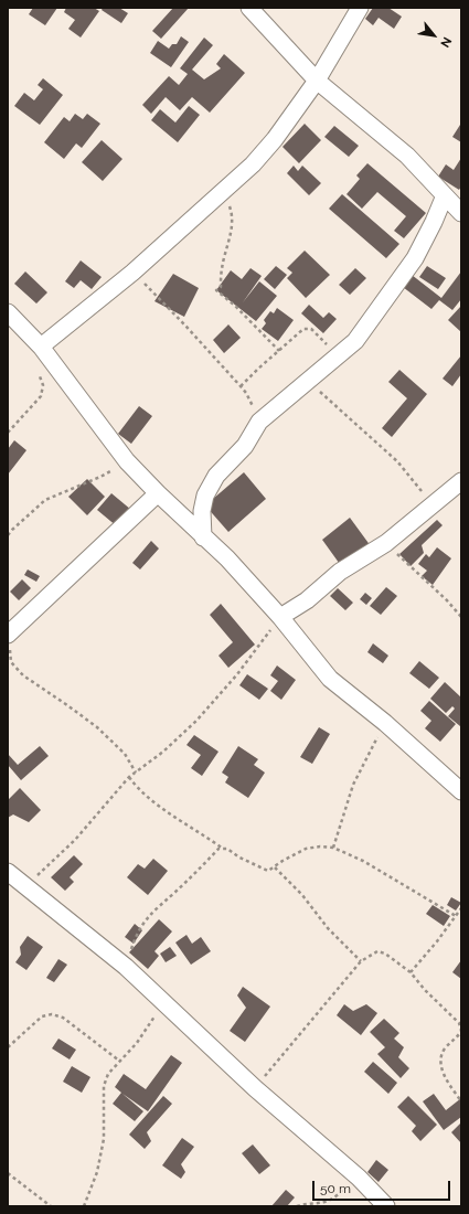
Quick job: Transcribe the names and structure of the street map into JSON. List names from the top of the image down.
{
  "scale_bar": "50 m",
  "north": "bottom right"
}
